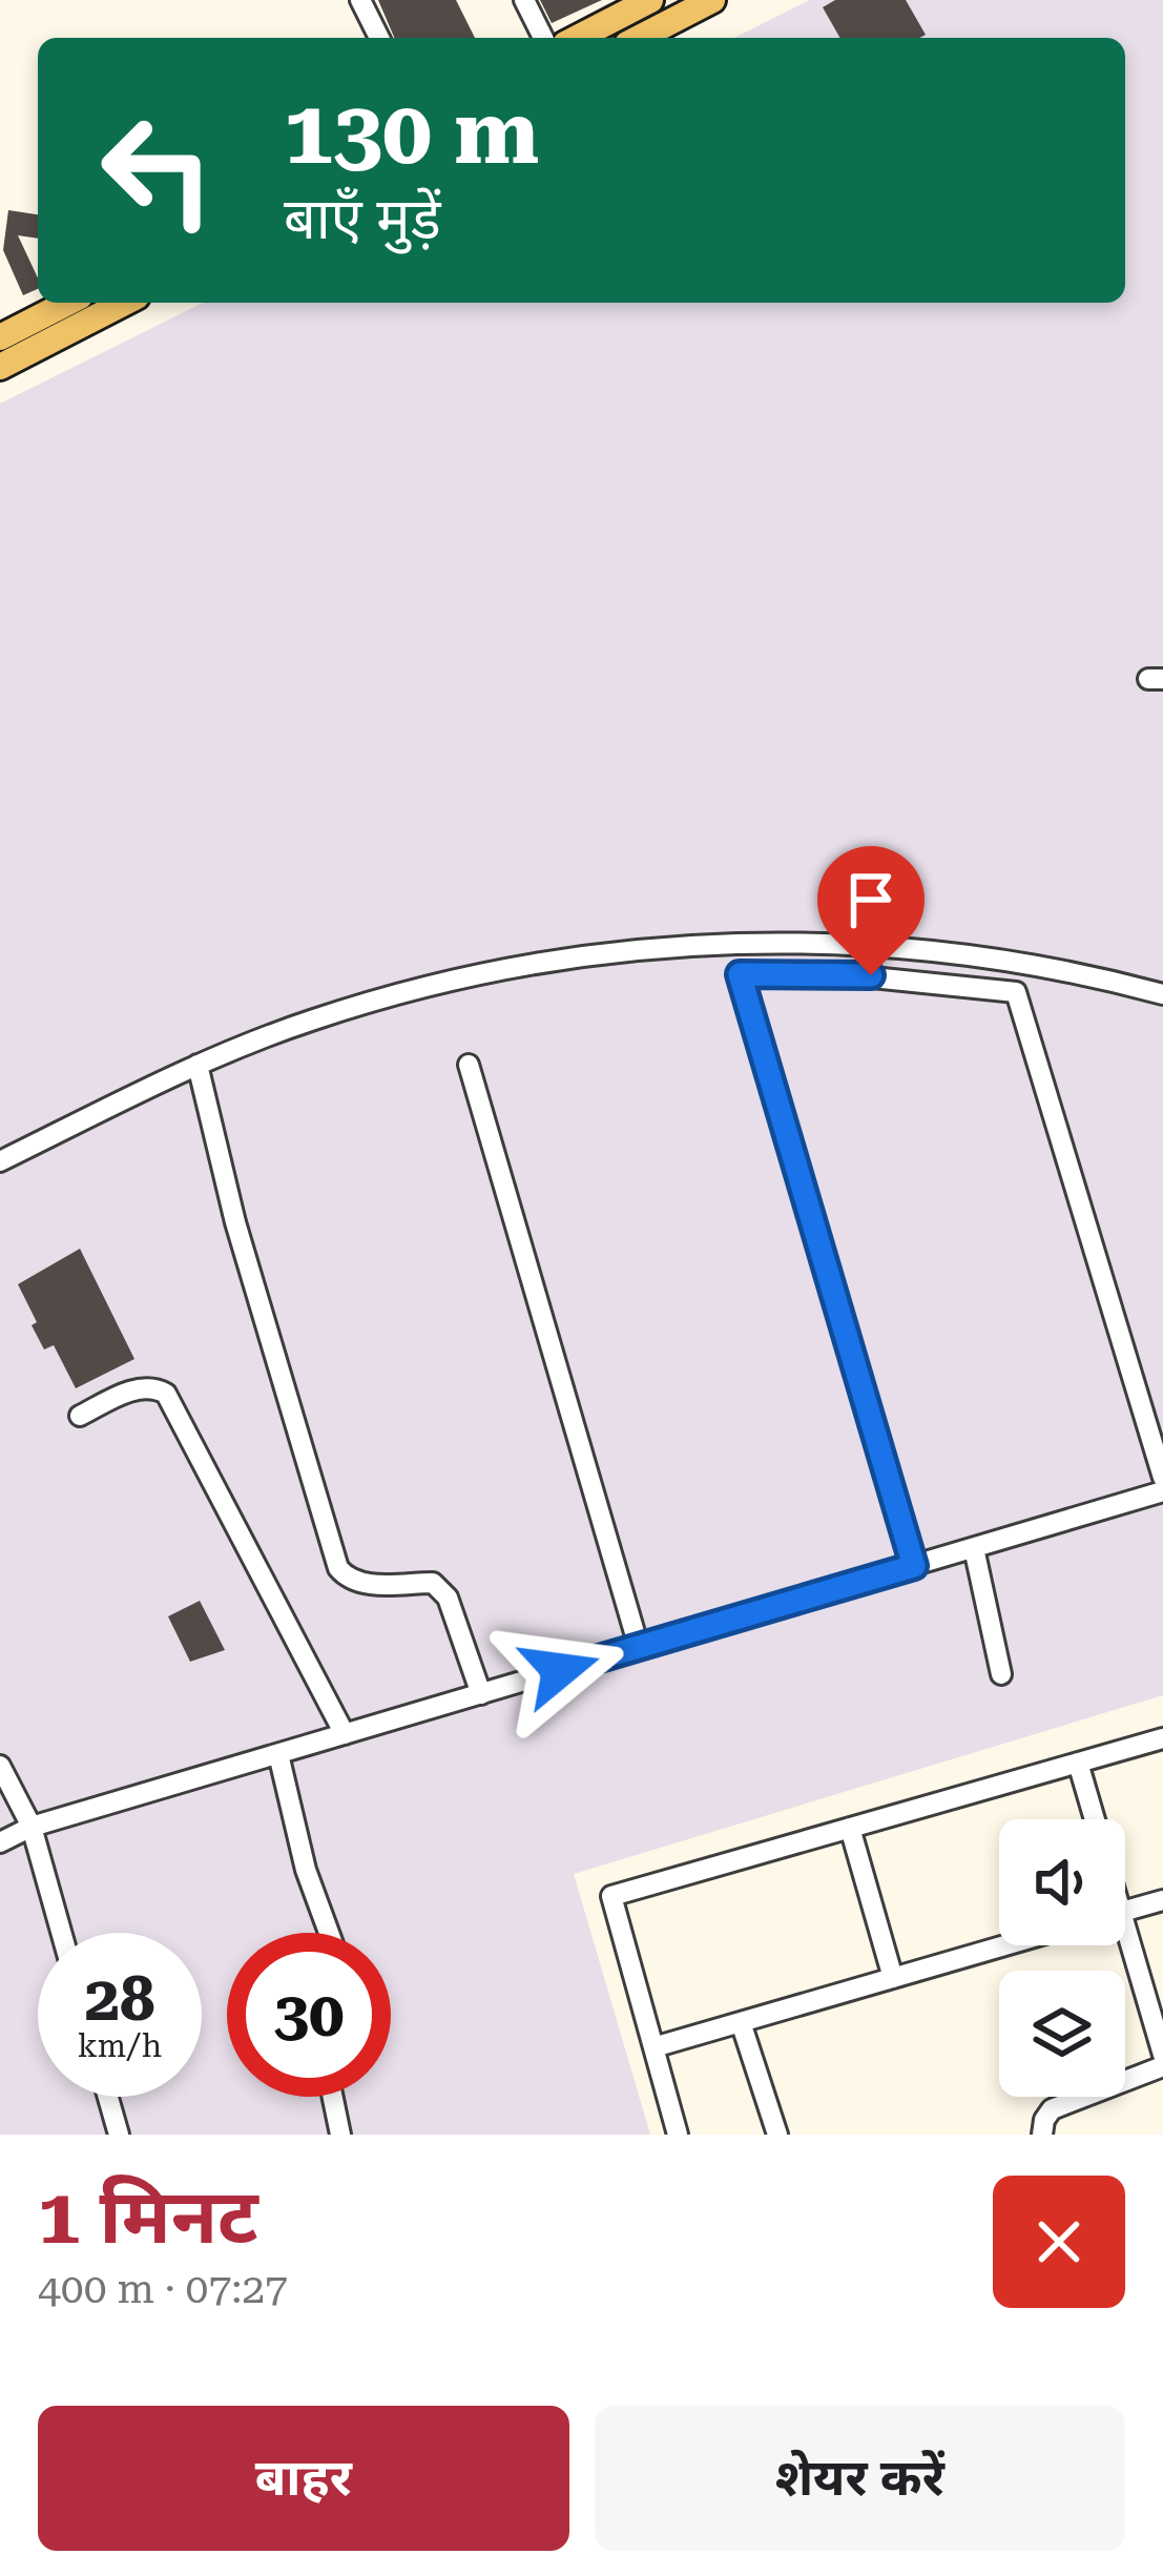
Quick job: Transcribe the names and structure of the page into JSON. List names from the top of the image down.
{
  "page": {
    "turn": ["130 m", "बाएँ मुड़ें"],
    "speed": "28 km/h",
    "limit": "30",
    "heading": ["1 मिनट", "400 m · 07:27"],
    "buttons": ["बाहर", "शेयर करें"]
  }
}
